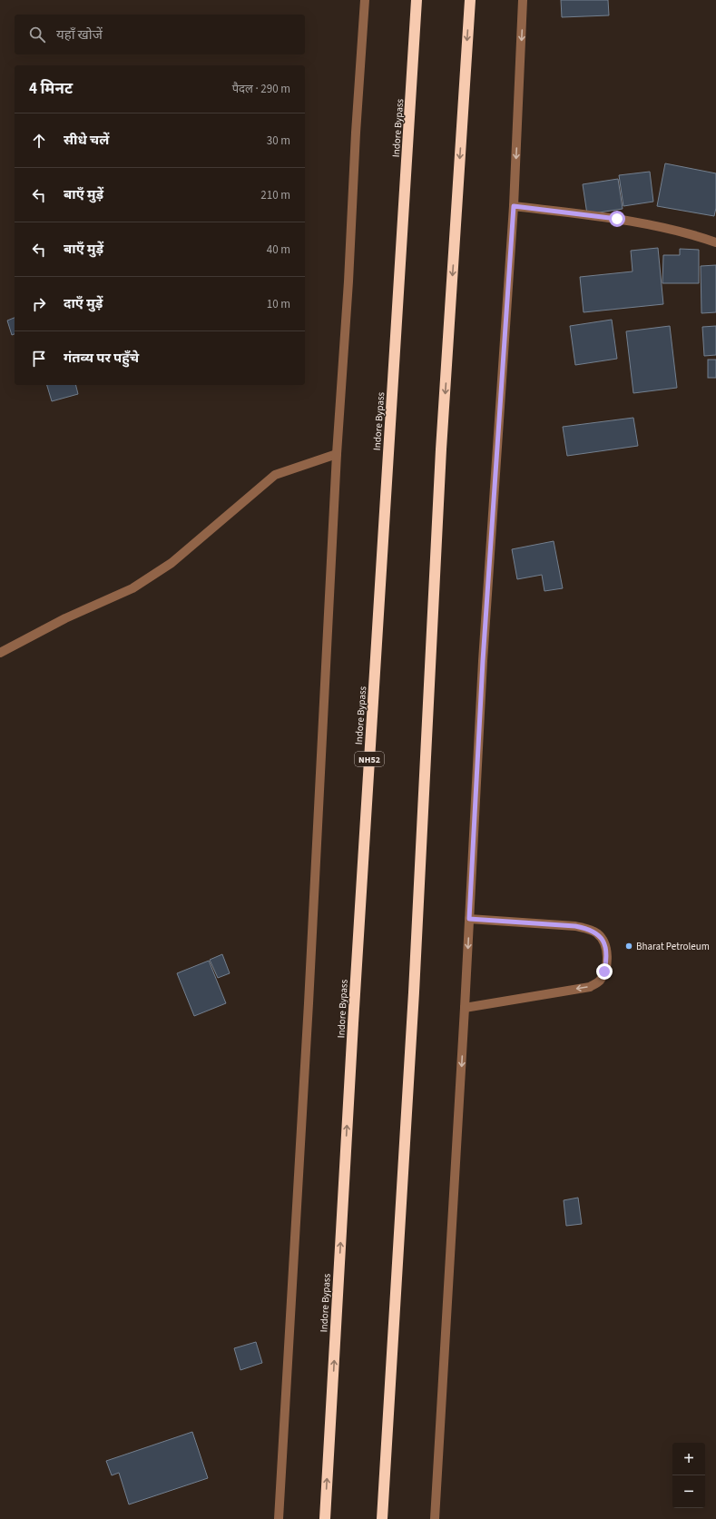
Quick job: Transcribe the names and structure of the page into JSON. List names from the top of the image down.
{
  "streets": {
    "highway": ["Indore Bypass", "NH52"]
  },
  "places": ["Bharat Petroleum"],
  "page": {
    "search": "यहाँ खोजें",
    "heading": ["4 मिनट", "पैदल · 290 m"],
    "list": [
      ["सीधे चलें", "30 m"],
      ["बाएँ मुड़ें", "210 m"],
      ["बाएँ मुड़ें", "40 m"],
      ["दाएँ मुड़ें", "10 m"],
      "गंतव्य पर पहुँचे"
    ],
    "map_buttons": ["+", "−"]
  }
}
